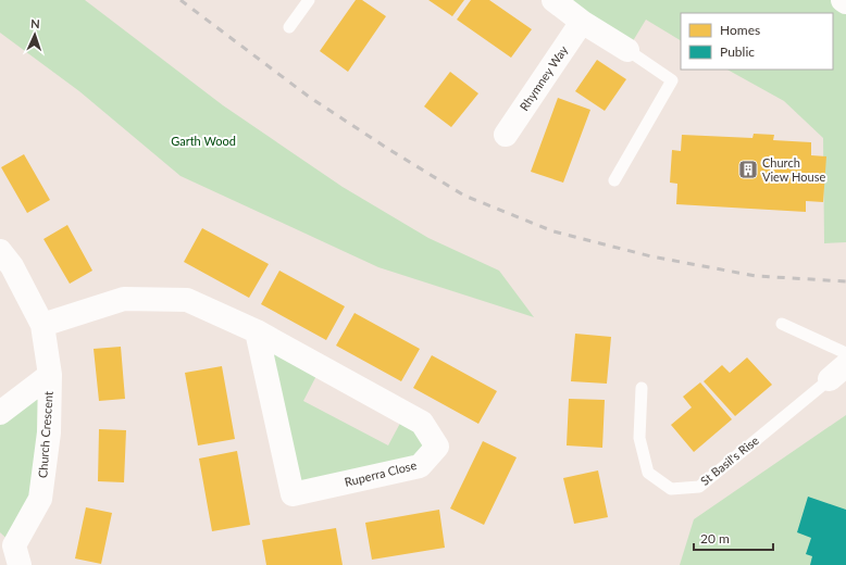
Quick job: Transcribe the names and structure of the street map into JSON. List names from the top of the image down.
{
  "streets": {
    "street": ["Rhymney Way", "Church Crescent", "Ruperra Close"],
    "lane": ["St Basil's Rise"]
  },
  "crossings": [
    ["Church Crescent", "Ruperra Close"]
  ],
  "parks": ["Garth Wood"],
  "places": {
    "building": ["Church View House"]
  },
  "legend": ["Homes", "Public"],
  "scale_bar": "20 m",
  "north": "top"
}
